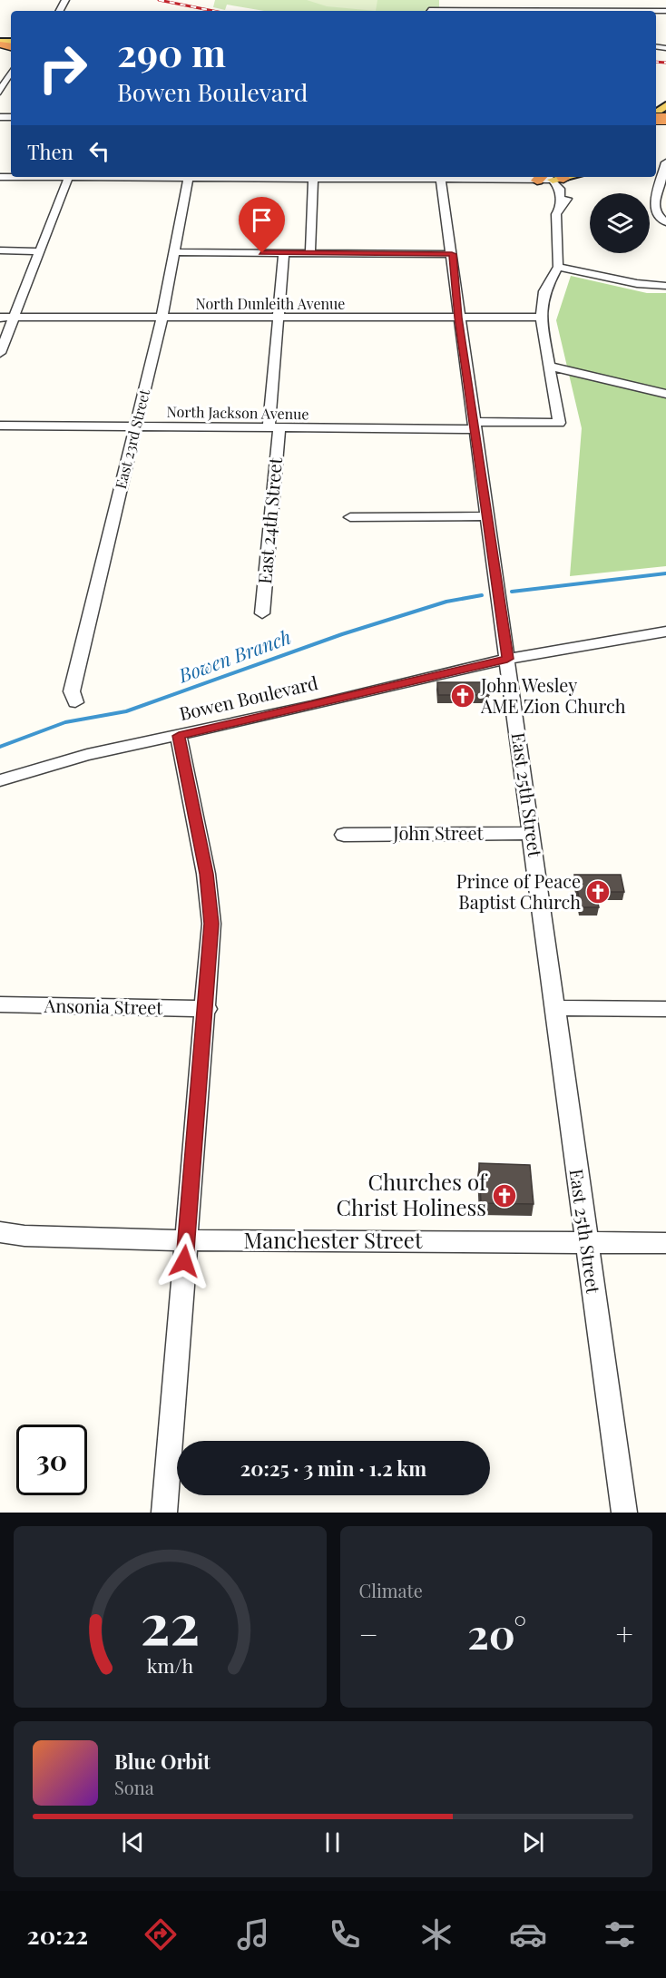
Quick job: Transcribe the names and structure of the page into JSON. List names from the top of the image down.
{
  "streets": {
    "street": [
      "North Dunleith Avenue",
      "North Jackson Avenue",
      "East 23rd Street",
      "East 24th Street",
      "Bowen Boulevard",
      "East 25th Street",
      "John Street",
      "Ansonia Street",
      "Manchester Street"
    ]
  },
  "crossings": [
    ["North Dunleith Avenue", "East 23rd Street"],
    ["North Dunleith Avenue", "East 24th Street"],
    ["North Dunleith Avenue", "East 25th Street"],
    ["North Jackson Avenue", "East 23rd Street"],
    ["North Jackson Avenue", "East 24th Street"],
    ["North Jackson Avenue", "East 25th Street"],
    ["Bowen Boulevard", "East 25th Street"],
    ["East 25th Street", "John Street"],
    ["East 25th Street", "Manchester Street"]
  ],
  "water": ["Bowen Branch"],
  "places": {
    "church": ["John Wesley AME Zion Church", "Prince of Peace Baptist Church", "Churches of Christ Holiness"]
  },
  "page": {
    "turn": ["290 m", "Bowen Boulevard"],
    "then": "Then",
    "limit": "30",
    "trip": "20:25 · 3 min · 1.2 km",
    "tile": "Climate",
    "heat": ["−", "20°", "+"],
    "song": ["Blue Orbit", "Sona"],
    "tabs": "20:22",
    "gauge": ["22", "km/h"]
  }
}
